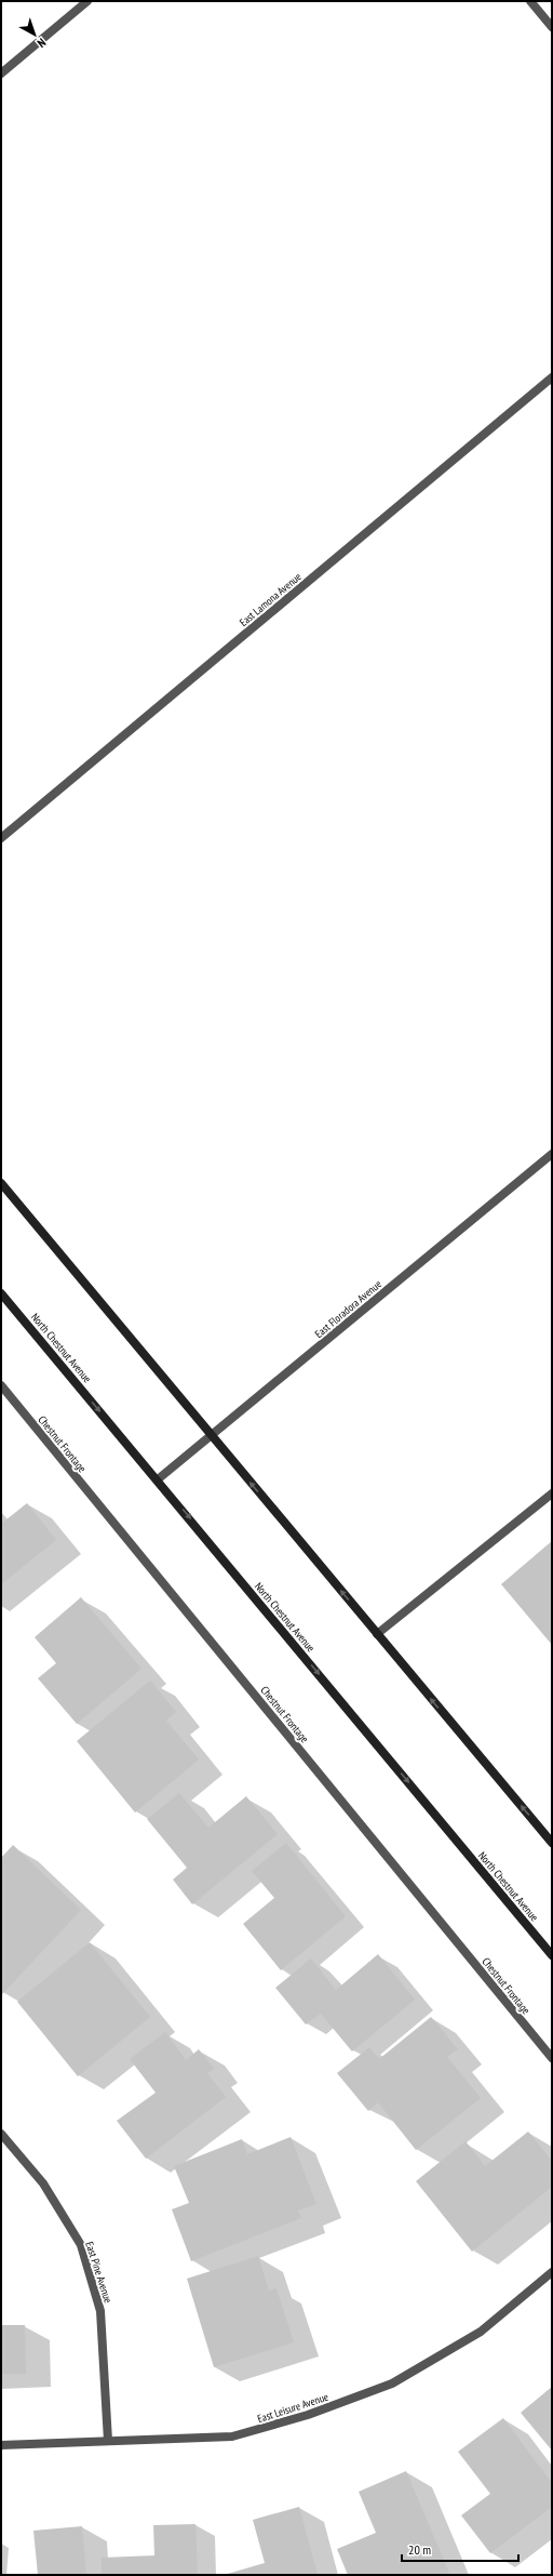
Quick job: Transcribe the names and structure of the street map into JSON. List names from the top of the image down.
{
  "streets": {
    "main road": ["North Chestnut Avenue"],
    "street": [
      "East Lamona Avenue",
      "East Floradora Avenue",
      "Chestnut Frontage",
      "East Pine Avenue",
      "East Leisure Avenue"
    ]
  },
  "crossings": [
    ["East Floradora Avenue", "North Chestnut Avenue"],
    ["East Pine Avenue", "East Leisure Avenue"]
  ],
  "scale_bar": "20 m",
  "north": "bottom right"
}
